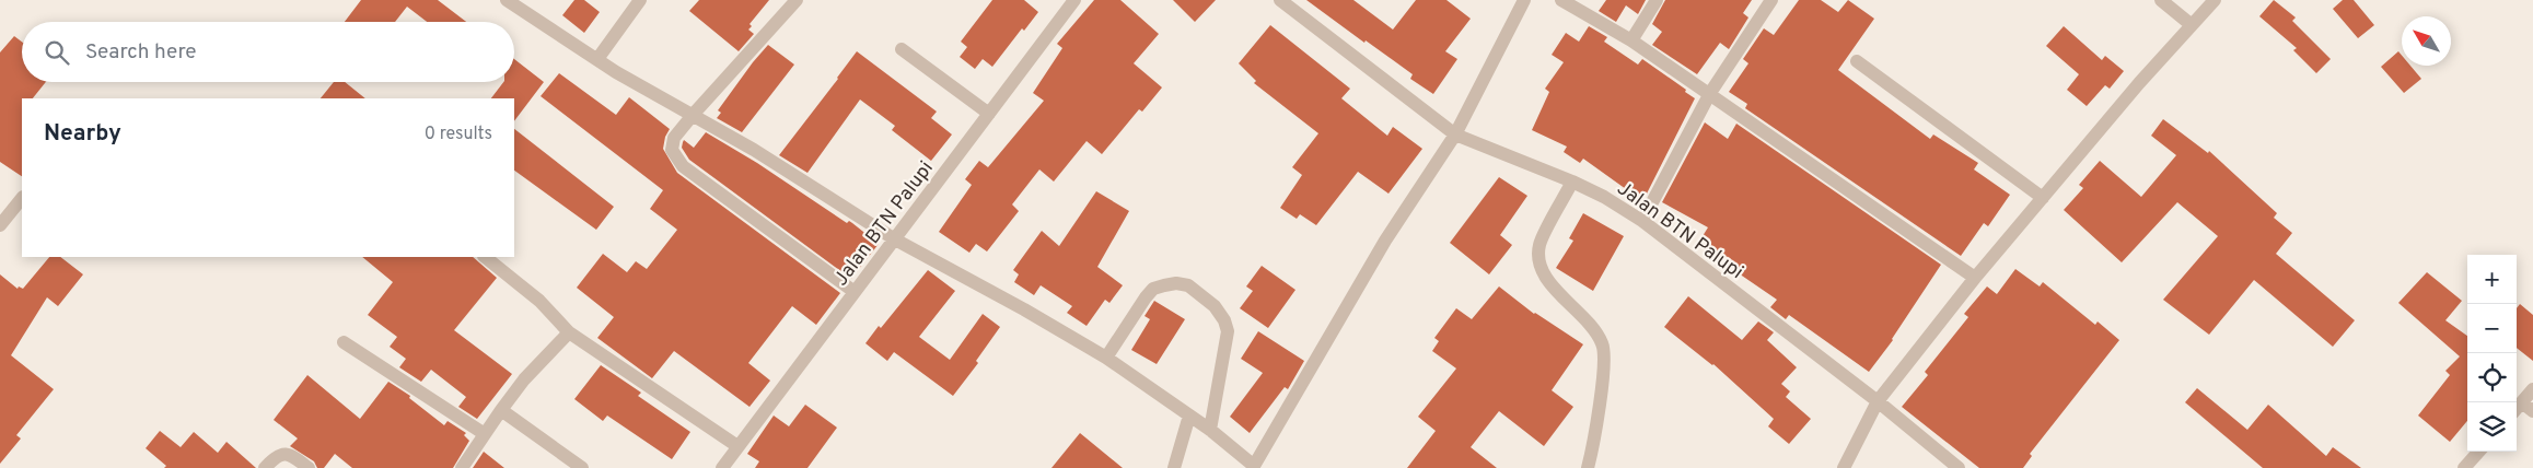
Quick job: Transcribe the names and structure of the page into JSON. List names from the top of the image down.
{
  "streets": {
    "street": ["Jalan BTN Palupi"]
  },
  "north": "top left",
  "page": {
    "search": "Search here",
    "heading": ["Nearby", "0 results"],
    "map_buttons": ["+", "−"]
  }
}
